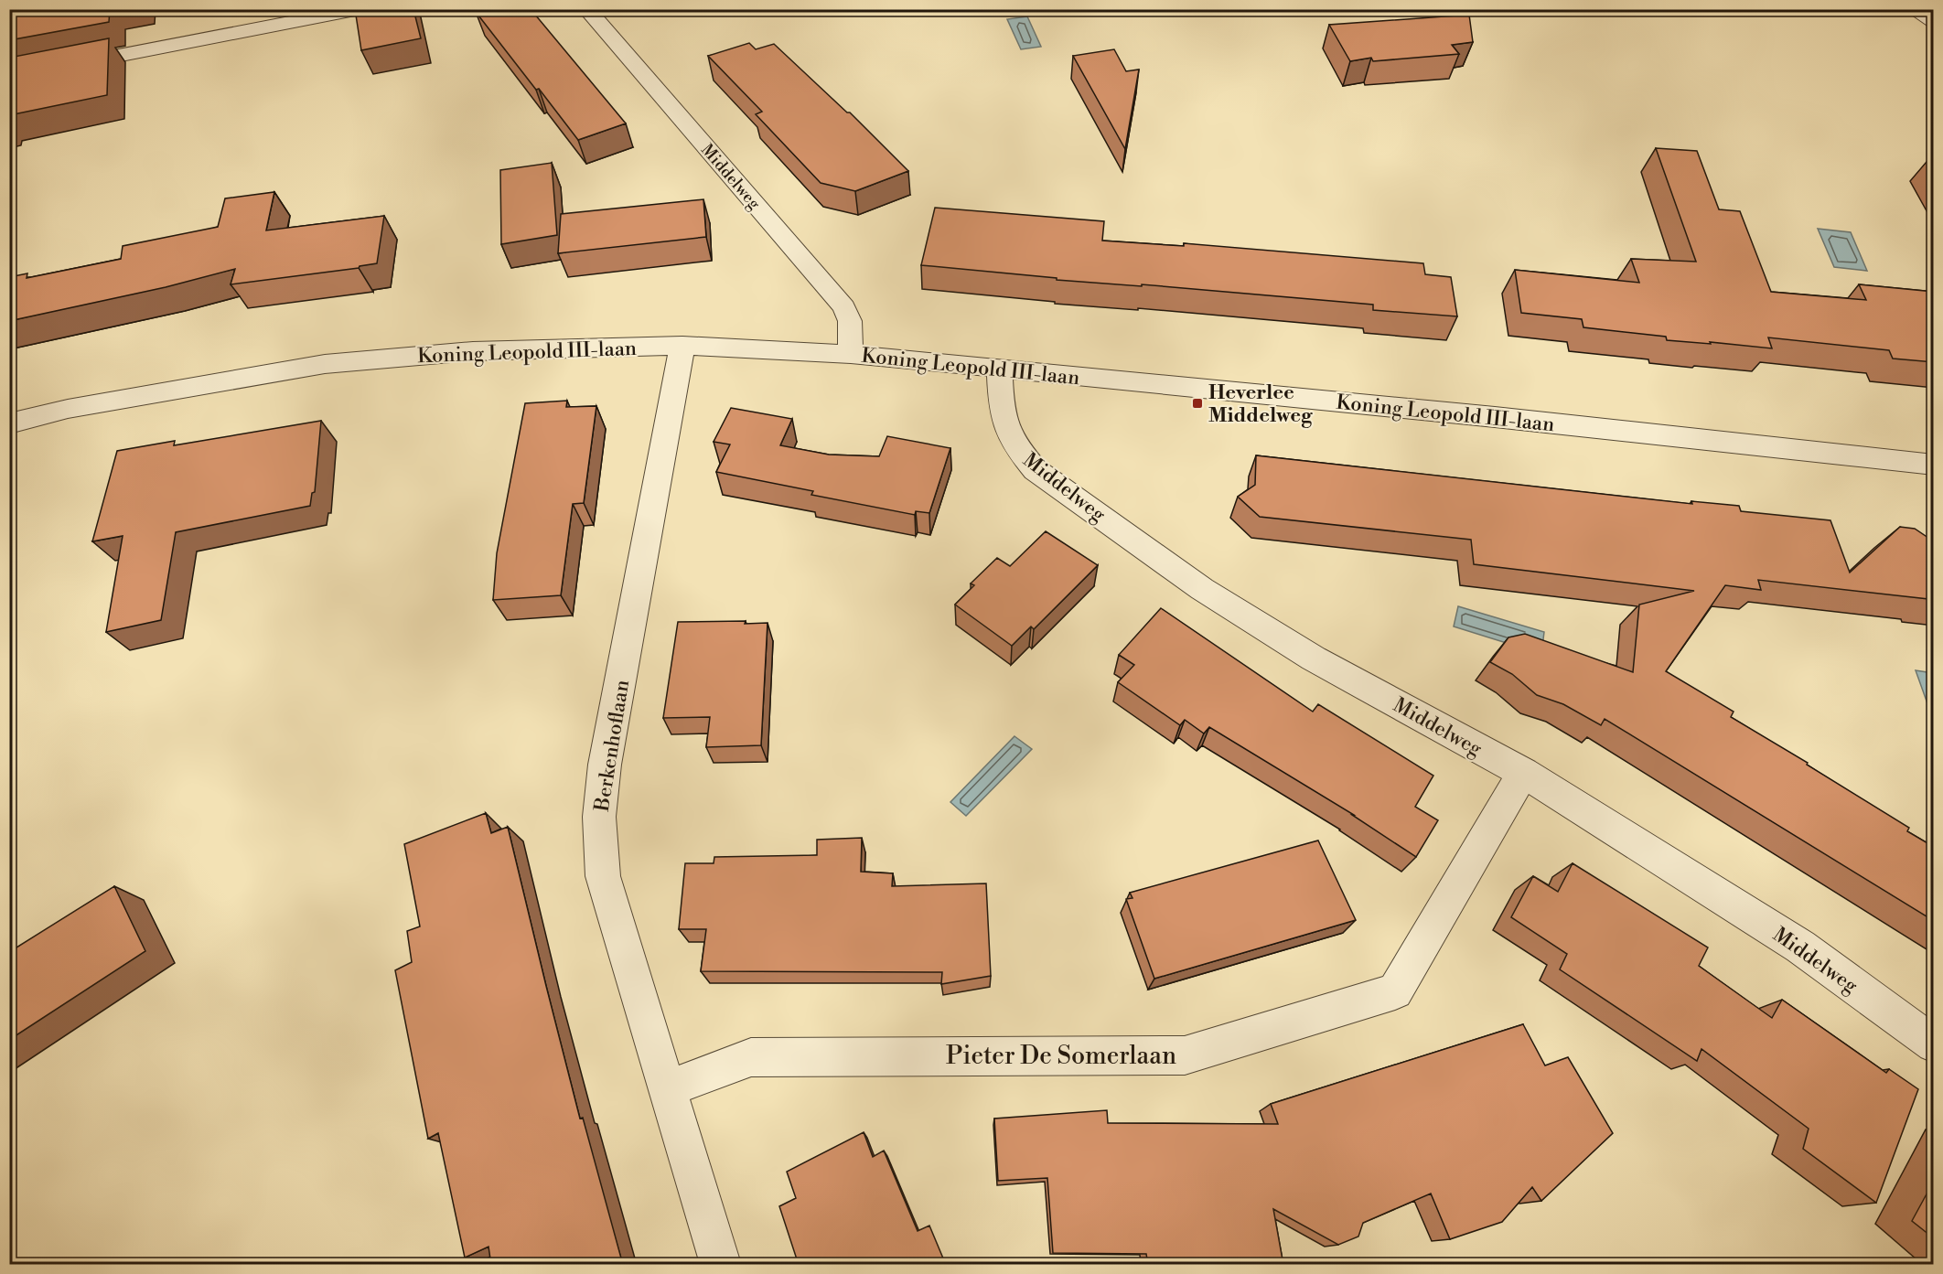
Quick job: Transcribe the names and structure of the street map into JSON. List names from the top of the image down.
{
  "streets": {
    "street": [
      "Middelweg",
      "Koning Leopold III-laan",
      "Berkenhoflaan",
      "Pieter De Somerlaan"
    ]
  },
  "crossings": [
    ["Middelweg", "Koning Leopold III-laan"],
    ["Middelweg", "Pieter De Somerlaan"],
    ["Koning Leopold III-laan", "Berkenhoflaan"],
    ["Berkenhoflaan", "Pieter De Somerlaan"]
  ],
  "places": {
    "transit": ["Heverlee Middelweg"]
  }
}
